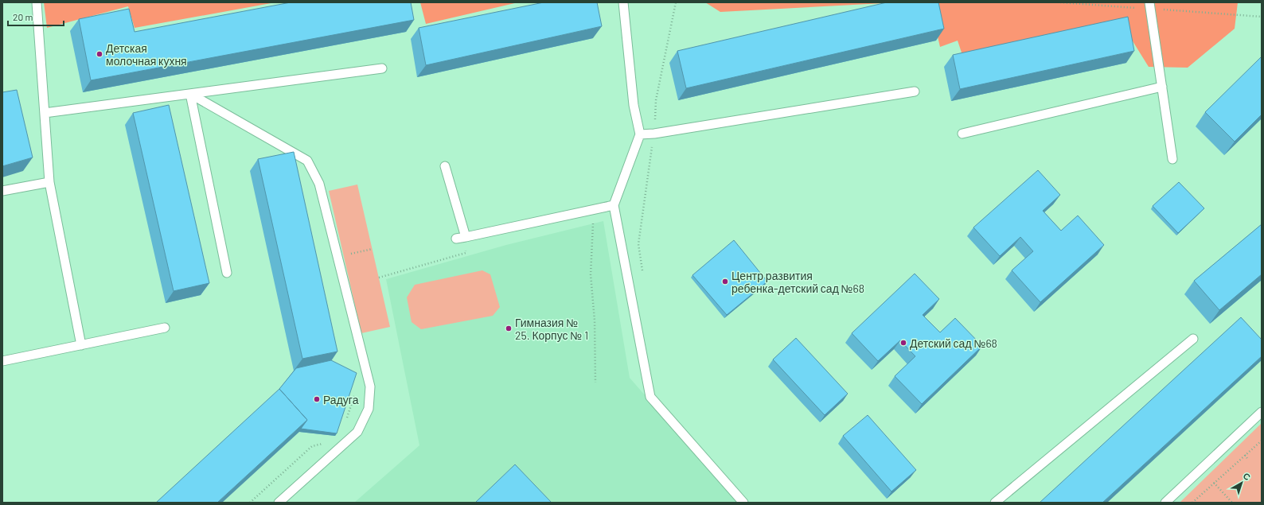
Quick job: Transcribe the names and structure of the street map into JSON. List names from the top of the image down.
{
  "places": [
    "Детская молочная кухня",
    "Центр развития ребенка-детский сад №68",
    "Гимназия № 25. Корпус № 1",
    "Детский сад №68",
    "Радуга"
  ],
  "scale_bar": "20 m",
  "north": "top right"
}
